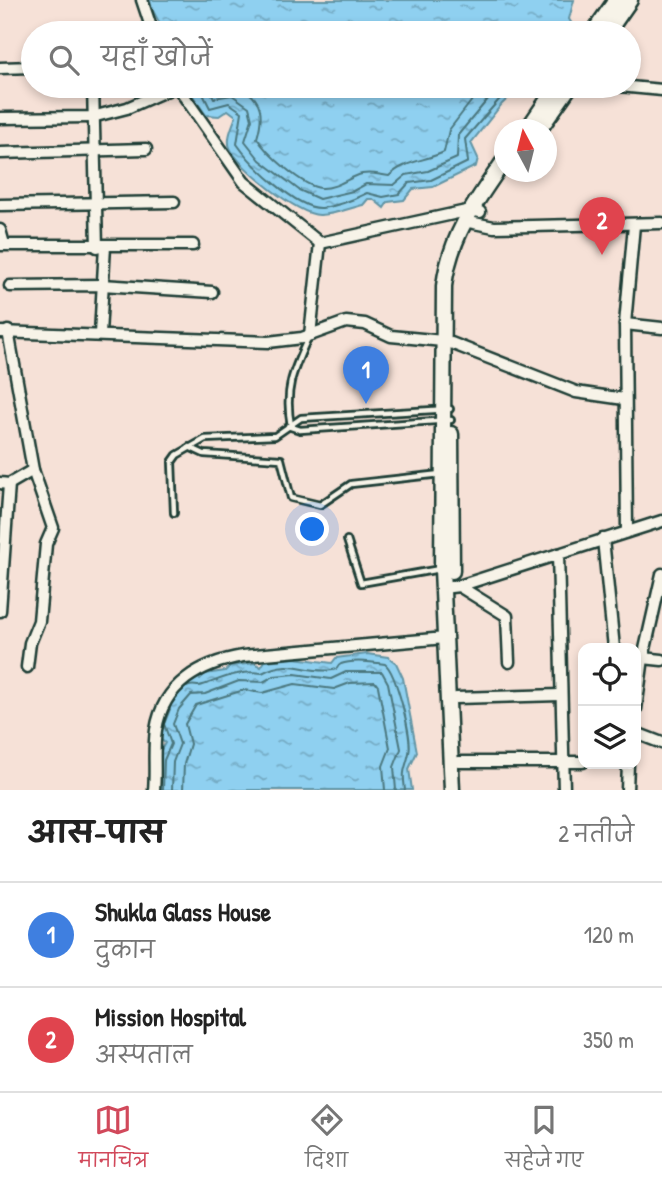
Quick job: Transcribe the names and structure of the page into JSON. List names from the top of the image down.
{
  "north": "top",
  "page": {
    "search": "यहाँ खोजें",
    "pins": ["2", "1"],
    "heading": ["आस-पास", "2 नतीजे"],
    "list": [
      {
        "mark": "1",
        "name": "Shukla Glass House",
        "note": "दुकान",
        "value": "120 m"
      },
      {
        "mark": "2",
        "name": "Mission Hospital",
        "note": "अस्पताल",
        "value": "350 m"
      }
    ],
    "nav": ["मानचित्र", "दिशा", "सहेजे गए"]
  }
}
